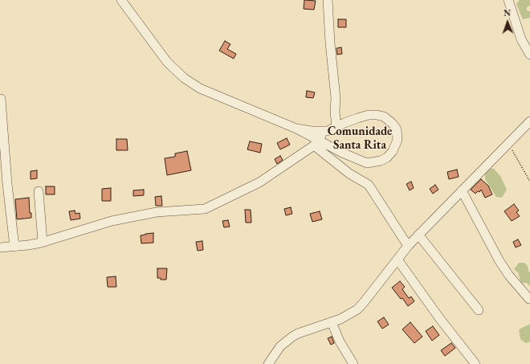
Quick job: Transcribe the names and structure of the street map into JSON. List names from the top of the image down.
{
  "districts": ["Comunidade Santa Rita"],
  "north": "top"
}
